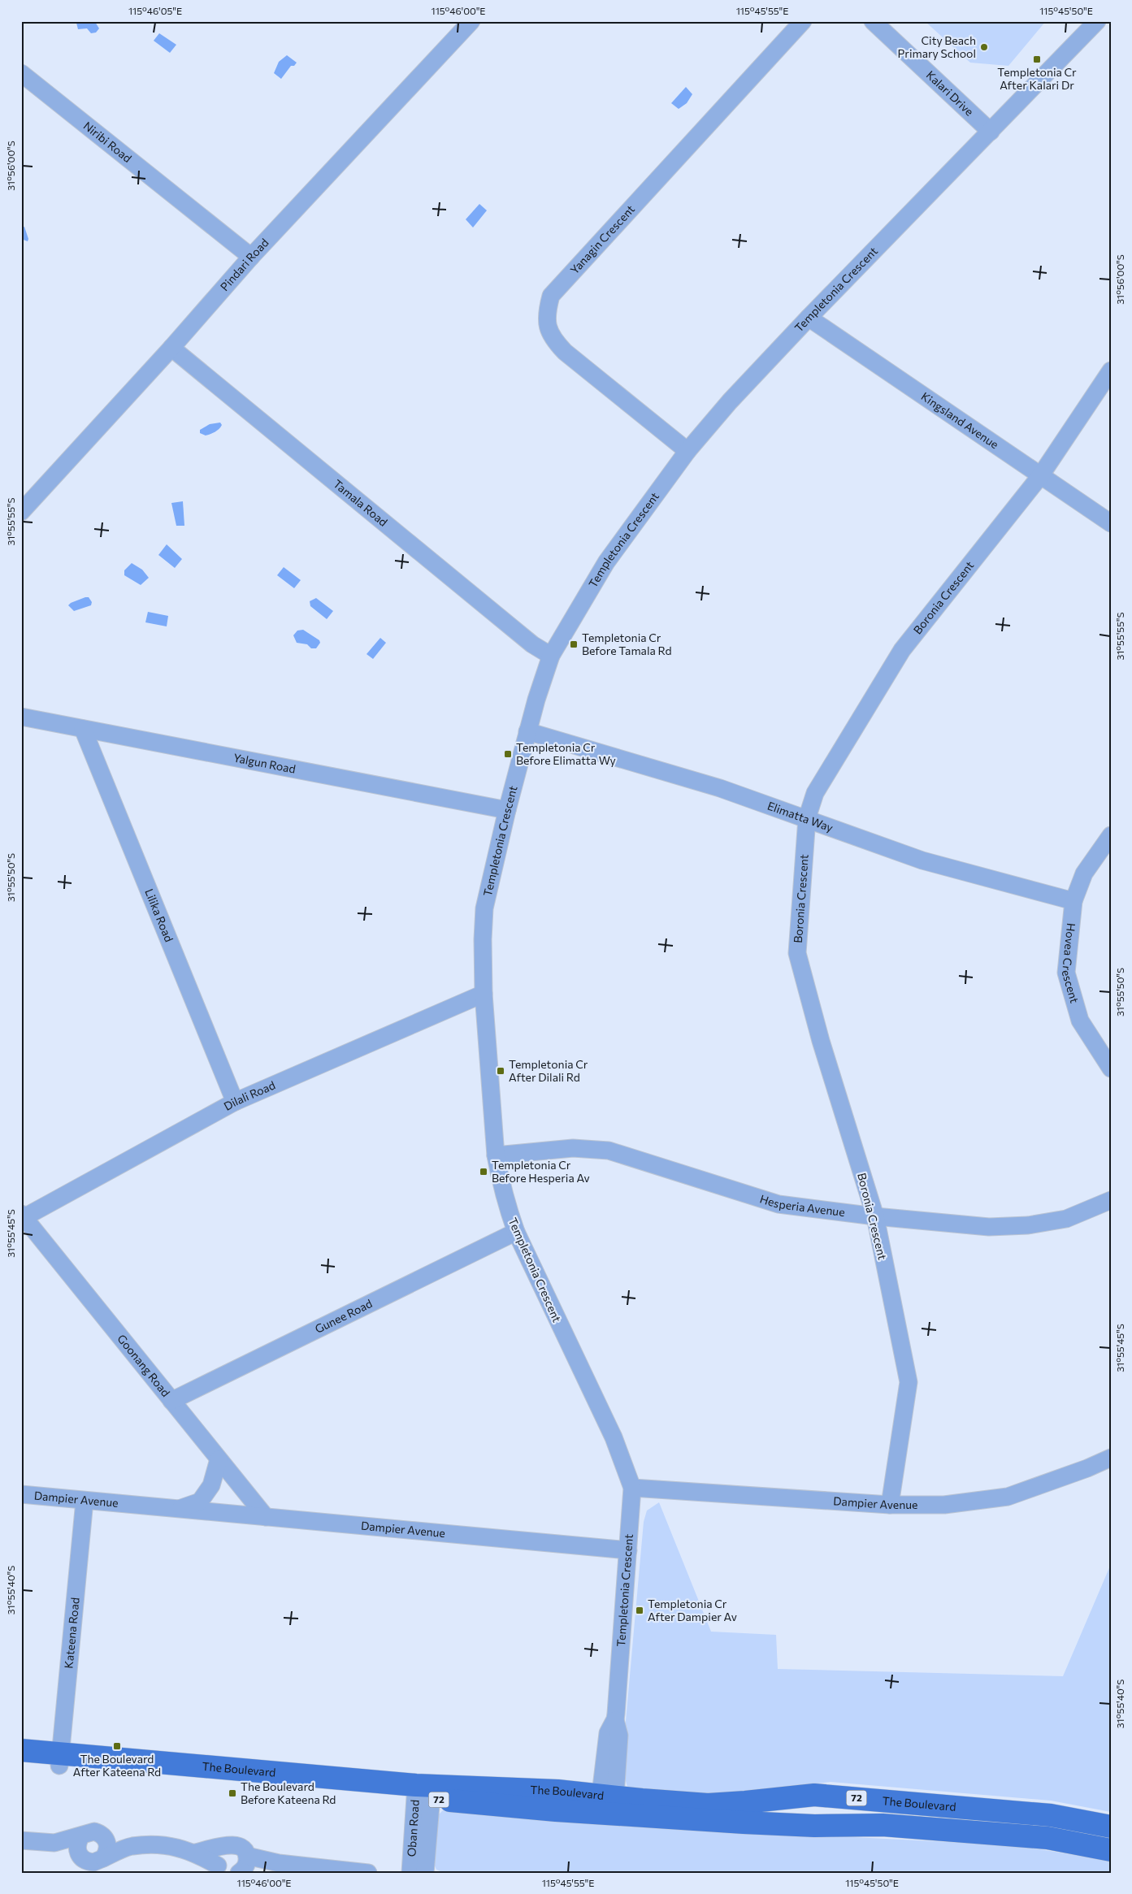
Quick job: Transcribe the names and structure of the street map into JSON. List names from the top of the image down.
{
  "streets": {
    "main road": ["The Boulevard", "72"],
    "street": [
      "Kalari Drive",
      "Niribi Road",
      "Yanagin Crescent",
      "Pindari Road",
      "Templetonia Crescent",
      "Kingsland Avenue",
      "Tamala Road",
      "Boronia Crescent",
      "Yalgun Road",
      "Elimatta Way",
      "Lilika Road",
      "Hovea Crescent",
      "Dilali Road",
      "Hesperia Avenue",
      "Gunee Road",
      "Goonang Road",
      "Dampier Avenue",
      "Kateena Road",
      "Oban Road"
    ]
  },
  "crossings": [
    ["Kalari Drive", "Templetonia Crescent"],
    ["Niribi Road", "Pindari Road"],
    ["Yanagin Crescent", "Templetonia Crescent"],
    ["Pindari Road", "Tamala Road"],
    ["Templetonia Crescent", "Kingsland Avenue"],
    ["Templetonia Crescent", "Tamala Road"],
    ["Templetonia Crescent", "Yalgun Road"],
    ["Templetonia Crescent", "Elimatta Way"],
    ["Templetonia Crescent", "Dilali Road"],
    ["Templetonia Crescent", "Hesperia Avenue"],
    ["Templetonia Crescent", "Gunee Road"],
    ["Templetonia Crescent", "Dampier Avenue"],
    ["Templetonia Crescent", "The Boulevard"],
    ["Kingsland Avenue", "Boronia Crescent"],
    ["Boronia Crescent", "Elimatta Way"],
    ["Boronia Crescent", "Hesperia Avenue"],
    ["Boronia Crescent", "Dampier Avenue"],
    ["Yalgun Road", "Lilika Road"],
    ["Elimatta Way", "Hovea Crescent"],
    ["Lilika Road", "Dilali Road"],
    ["Dilali Road", "Goonang Road"],
    ["Gunee Road", "Goonang Road"],
    ["Goonang Road", "Dampier Avenue"],
    ["Dampier Avenue", "Kateena Road"],
    ["Kateena Road", "The Boulevard"],
    ["The Boulevard", "Oban Road"]
  ],
  "places": {
    "other": ["City Beach Primary School"],
    "transit": [
      "Templetonia Cr After Kalari Dr",
      "Templetonia Cr Before Tamala Rd",
      "Templetonia Cr Before Elimatta Wy",
      "Templetonia Cr After Dilali Rd",
      "Templetonia Cr Before Hesperia Av",
      "Templetonia Cr After Dampier Av",
      "The Boulevard After Kateena Rd",
      "The Boulevard Before Kateena Rd"
    ]
  },
  "coordinates": [
    "115°46'05\"E",
    "115°46'00\"E",
    "115°45'55\"E",
    "115°45'50\"E",
    "31°56'00\"S",
    "31°55'55\"S",
    "31°55'50\"S",
    "31°55'45\"S",
    "31°55'40\"S"
  ]
}
